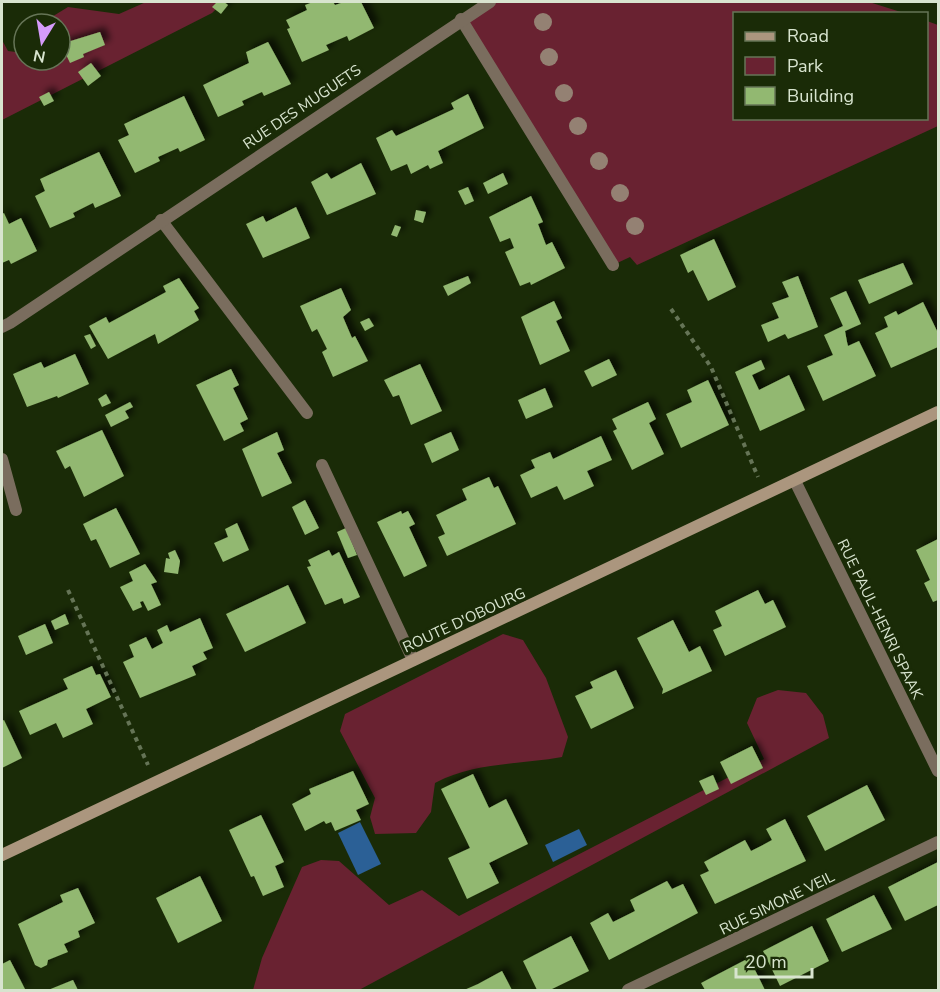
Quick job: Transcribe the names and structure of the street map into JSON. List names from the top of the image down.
{
  "streets": {
    "main road": ["ROUTE D'OBOURG"],
    "street": ["RUE DES MUGUETS", "RUE PAUL-HENRI SPAAK", "RUE SIMONE VEIL"]
  },
  "crossings": [
    ["RUE PAUL-HENRI SPAAK", "ROUTE D'OBOURG"]
  ],
  "legend": ["Road", "Park", "Building"],
  "scale_bar": "20 m",
  "north": "bottom"
}
